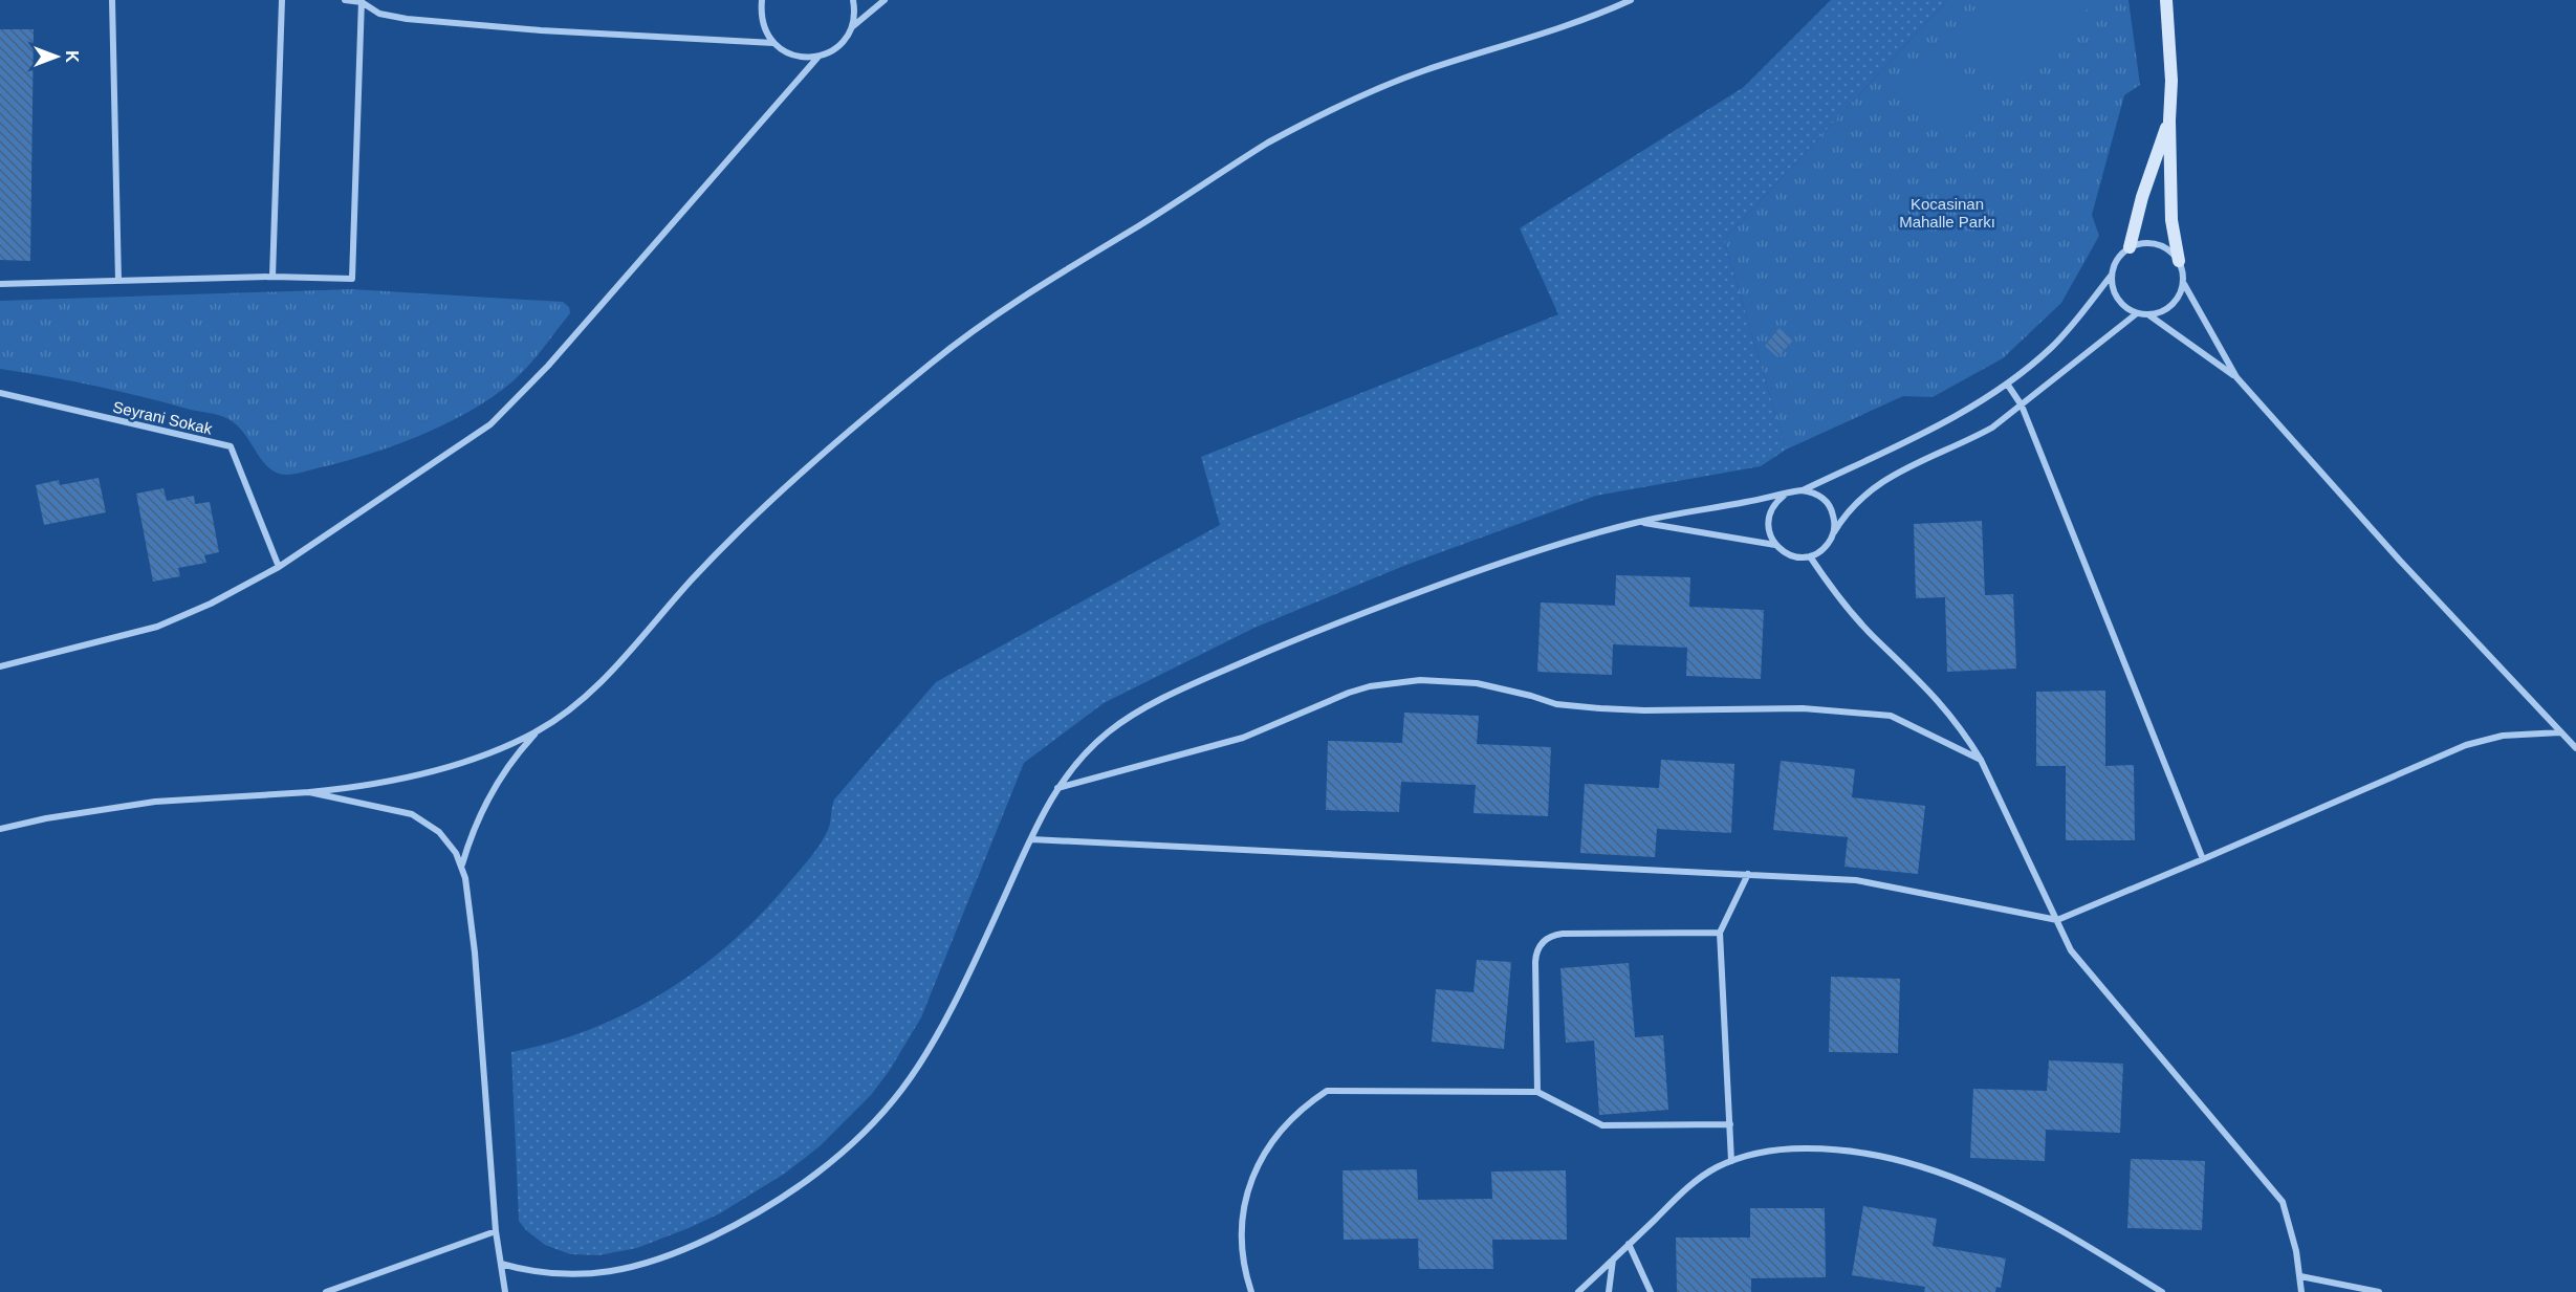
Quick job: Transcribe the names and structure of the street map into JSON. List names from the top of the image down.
{
  "streets": {
    "street": ["Seyrani Sokak"]
  },
  "parks": ["Kocasinan Mahalle Parkı"],
  "north": "right"
}
